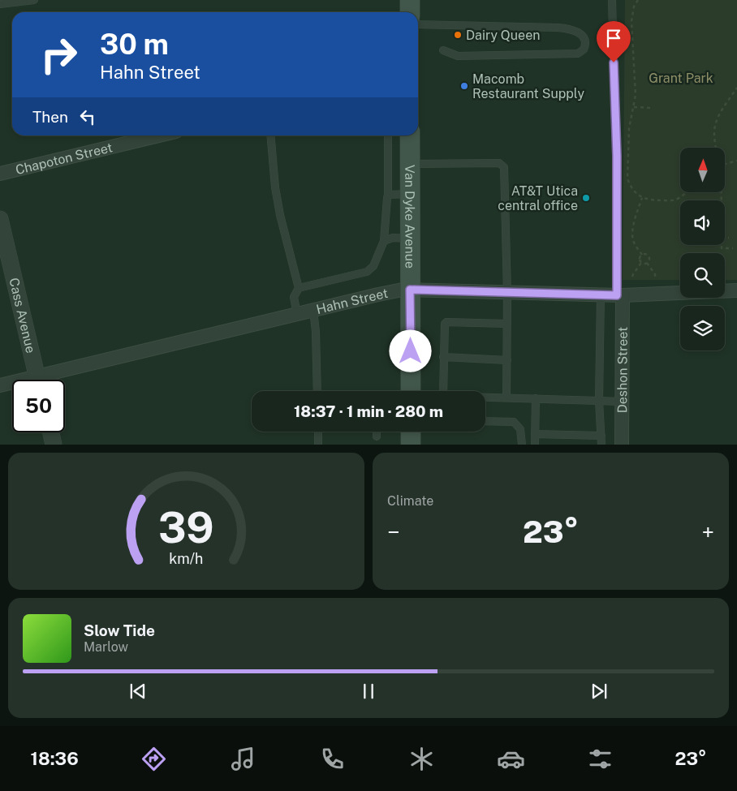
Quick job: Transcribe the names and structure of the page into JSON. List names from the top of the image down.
{
  "streets": {
    "main road": ["Van Dyke Avenue"],
    "street": [
      "Chapoton Street",
      "Hahn Street",
      "Cass Avenue",
      "Deshon Street"
    ]
  },
  "crossings": [
    ["Van Dyke Avenue", "Hahn Street"],
    ["Hahn Street", "Deshon Street"]
  ],
  "parks": ["Grant Park"],
  "places": ["Dairy Queen", "Macomb Restaurant Supply", "AT&T Utica central office"],
  "north": "top",
  "page": {
    "turn": ["30 m", "Hahn Street"],
    "then": "Then",
    "limit": "50",
    "trip": "18:37 · 1 min · 280 m",
    "tile": "Climate",
    "heat": ["−", "23°", "+"],
    "song": ["Slow Tide", "Marlow"],
    "tabs": ["18:36", "23°"],
    "gauge": ["39", "km/h"]
  }
}
